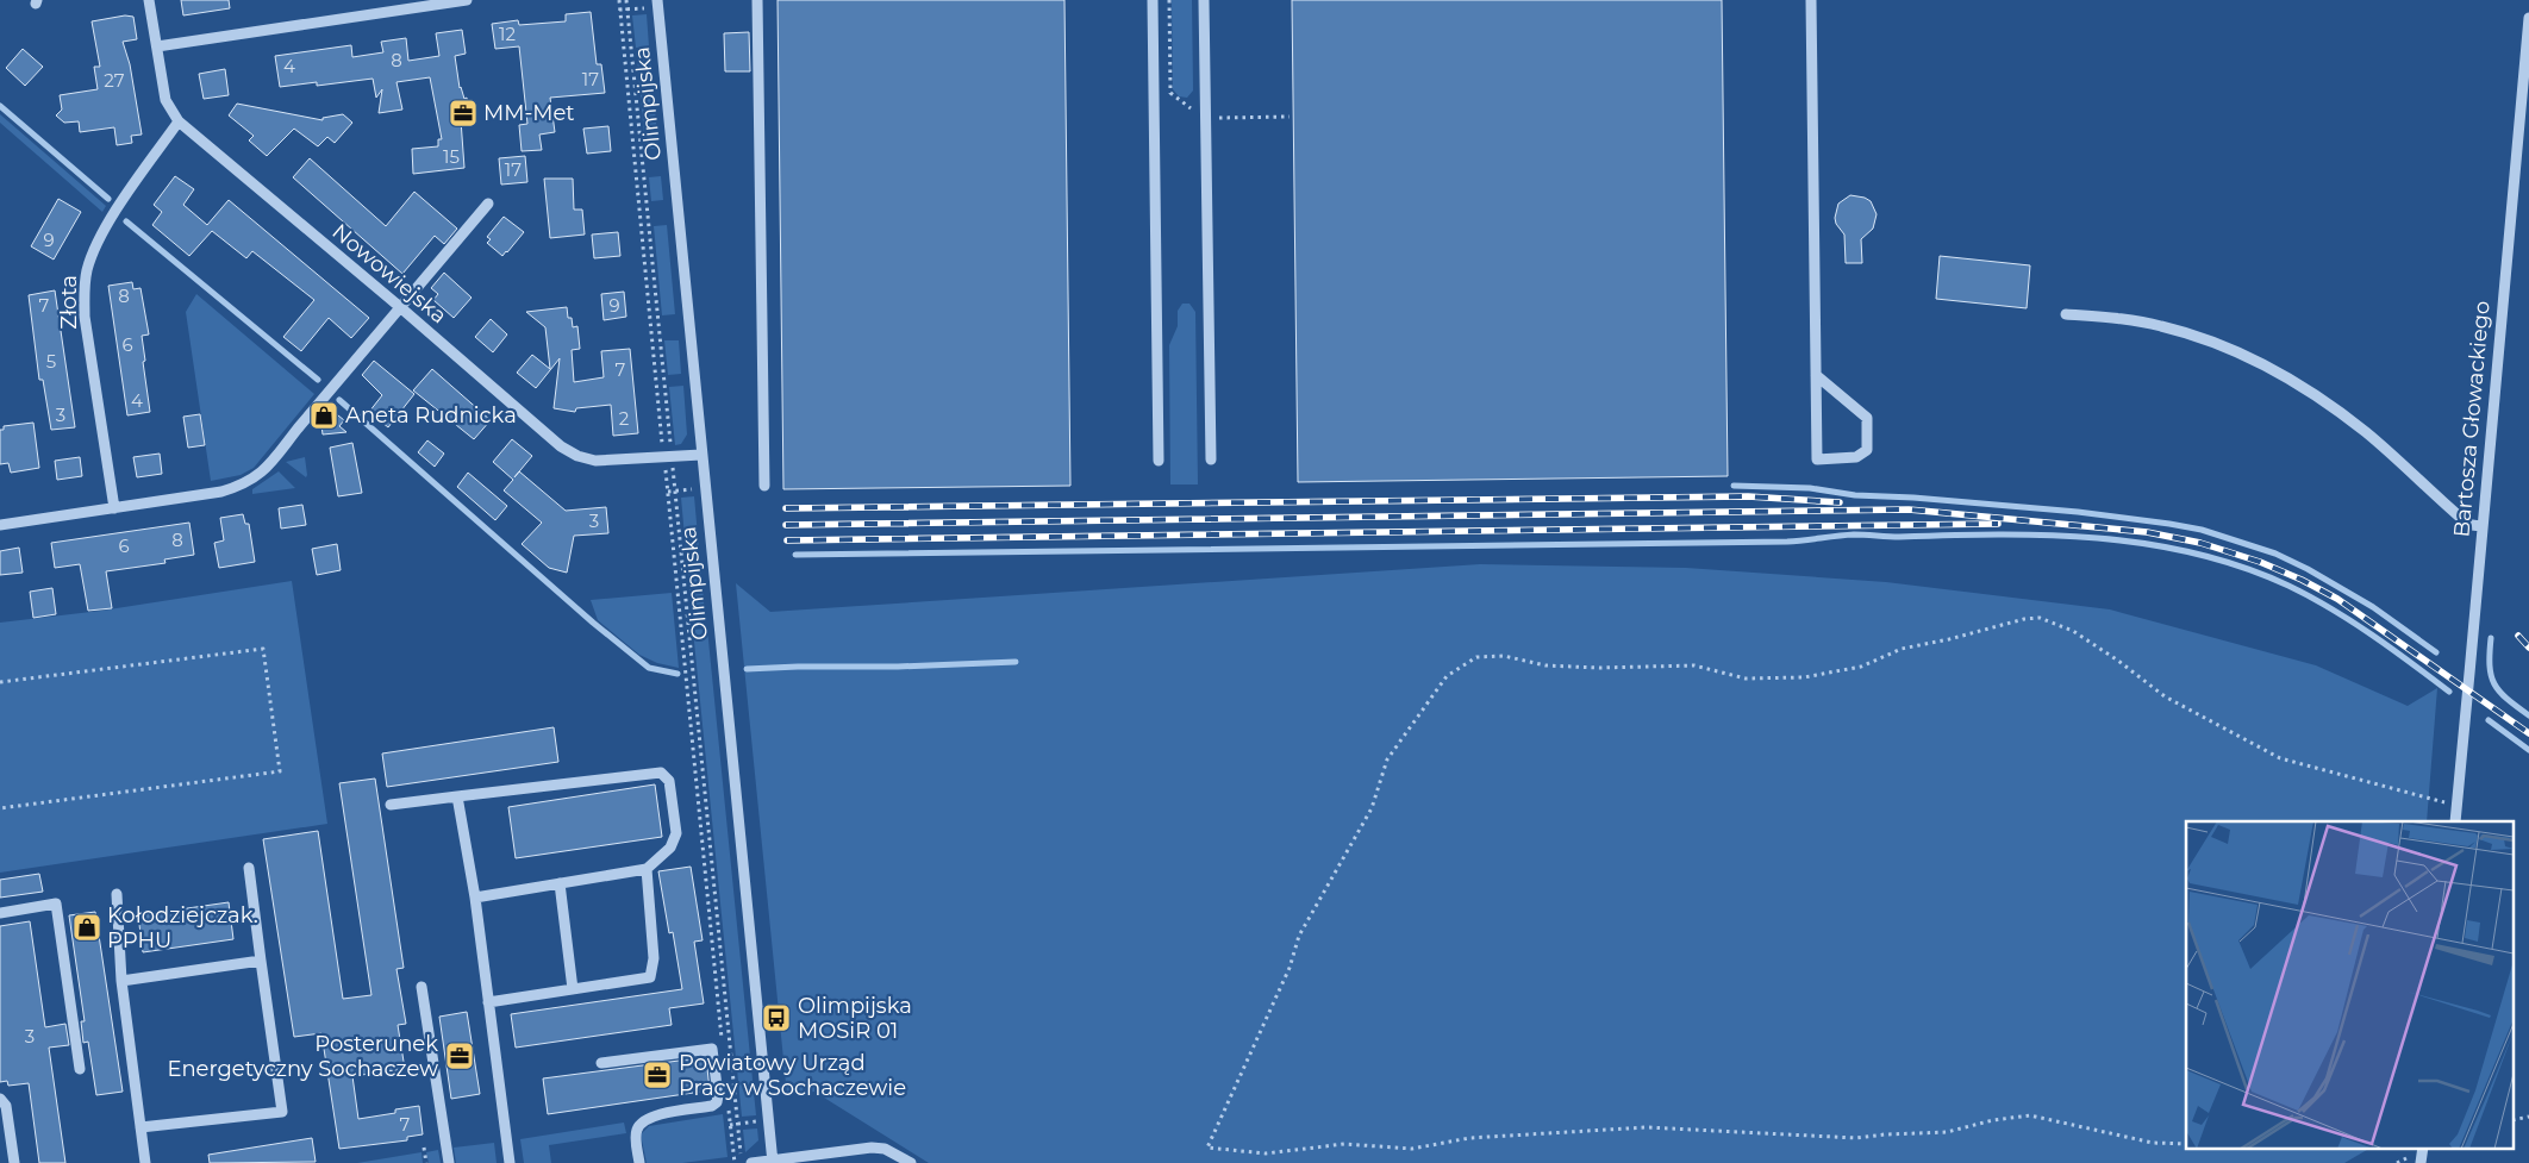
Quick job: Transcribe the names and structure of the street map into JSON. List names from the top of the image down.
{
  "streets": {
    "street": [
      "Olimpijska",
      "Nowowiejska",
      "Złota",
      "Bartosza Głowackiego"
    ]
  },
  "crossings": [
    ["Olimpijska", "Nowowiejska"],
    ["Nowowiejska", "Złota"]
  ],
  "places": {
    "office": ["MM-Met", "Posterunek Energetyczny Sochaczew", "Powiatowy Urząd Pracy w Sochaczewie"],
    "shop": ["Aneta Rudnicka", "Kołodziejczak. PPHU"],
    "bus stop": ["Olimpijska MOSiR 01"]
  },
  "house_numbers": [
    "12",
    "8",
    "4",
    "17",
    "27",
    "15",
    "17",
    "9",
    "8",
    "7",
    "9",
    "6",
    "5",
    "7",
    "4",
    "3",
    "2",
    "3",
    "8",
    "6",
    "3",
    "7"
  ]
}
